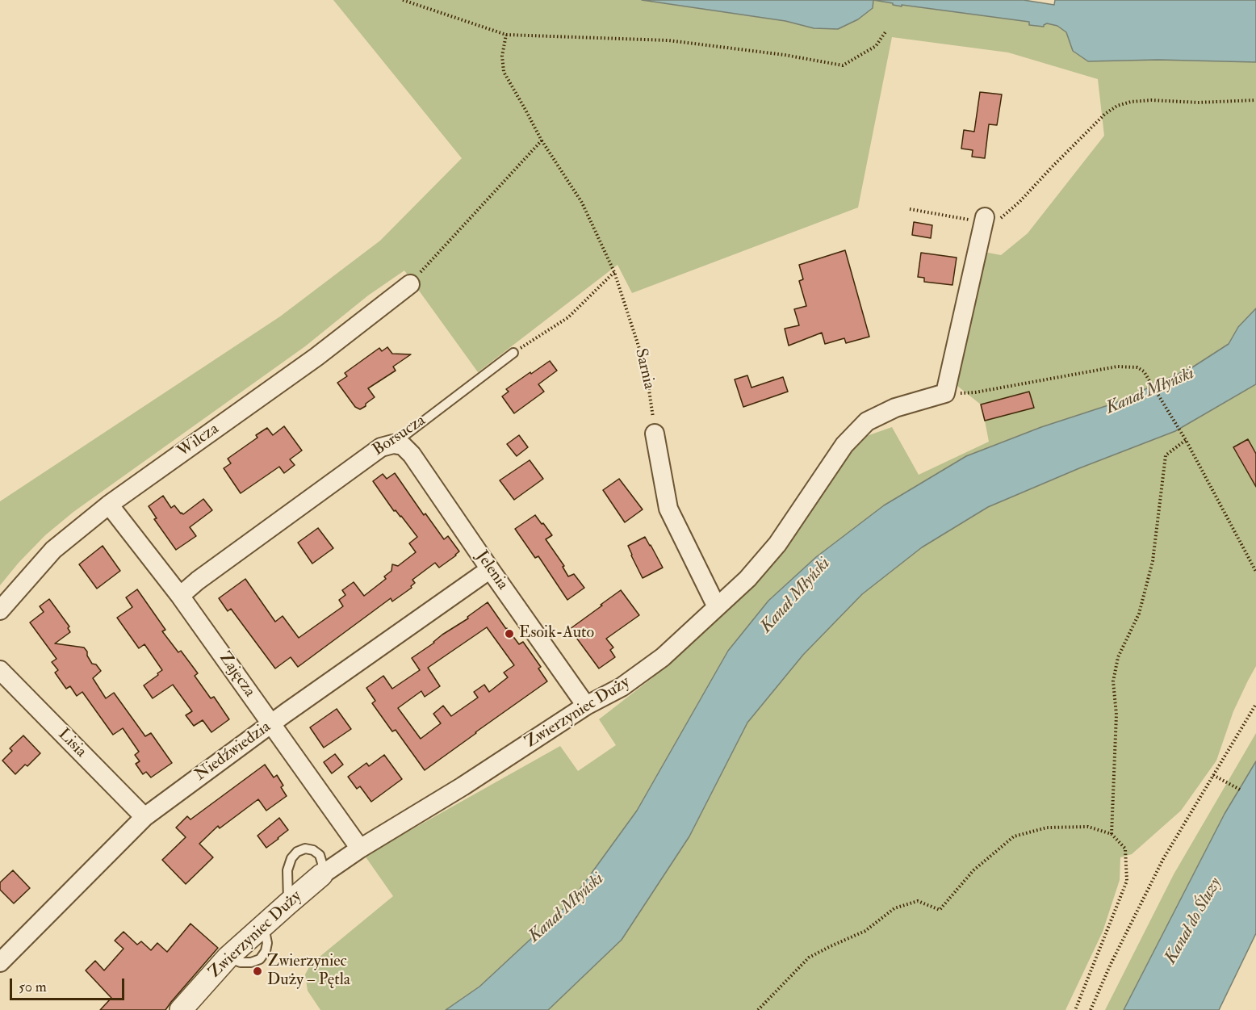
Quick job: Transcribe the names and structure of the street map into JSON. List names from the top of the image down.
{
  "streets": {
    "street": [
      "Borsucza",
      "Wilcza",
      "Jelenia",
      "Zajęcza",
      "Zwierzyniec Duży",
      "Lisia",
      "Niedźwiedzia"
    ],
    "path": ["Sarnia"]
  },
  "crossings": [
    ["Borsucza", "Jelenia"],
    ["Borsucza", "Zajęcza"],
    ["Wilcza", "Zajęcza"],
    ["Jelenia", "Zwierzyniec Duży"],
    ["Jelenia", "Niedźwiedzia"],
    ["Zajęcza", "Zwierzyniec Duży"],
    ["Zajęcza", "Niedźwiedzia"],
    ["Lisia", "Niedźwiedzia"]
  ],
  "water": ["Kanał Młyński", "Kanał do Śluzy"],
  "places": ["Esoik-Auto", "Zwierzyniec Duży – Pętla"],
  "scale_bar": "50 m"
}
